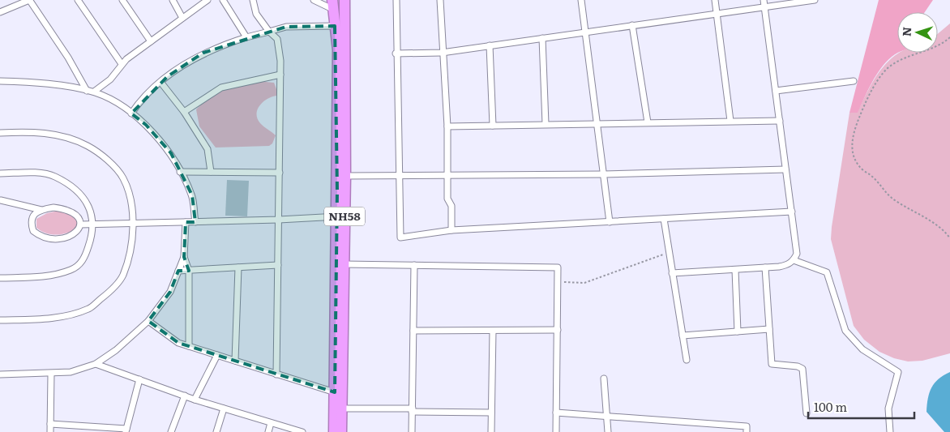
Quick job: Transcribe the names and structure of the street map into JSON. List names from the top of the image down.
{
  "streets": {
    "highway": ["NH58"]
  },
  "scale_bar": "100 m",
  "north": "left"
}
